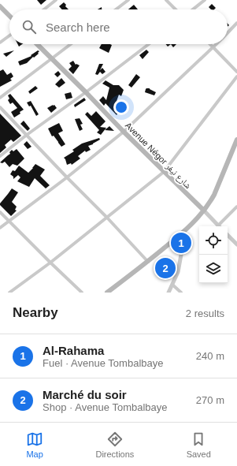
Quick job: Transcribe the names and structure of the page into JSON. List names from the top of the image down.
{
  "streets": {
    "main road": ["Avenue Négor شارع نيغر"]
  },
  "page": {
    "search": "Search here",
    "pins": ["1", "2"],
    "heading": ["Nearby", "2 results"],
    "list": [
      {
        "mark": "1",
        "name": "Al-Rahama",
        "note": "Fuel · Avenue Tombalbaye",
        "value": "240 m"
      },
      {
        "mark": "2",
        "name": "Marché du soir",
        "note": "Shop · Avenue Tombalbaye",
        "value": "270 m"
      }
    ],
    "nav": ["Map", "Directions", "Saved"]
  }
}
